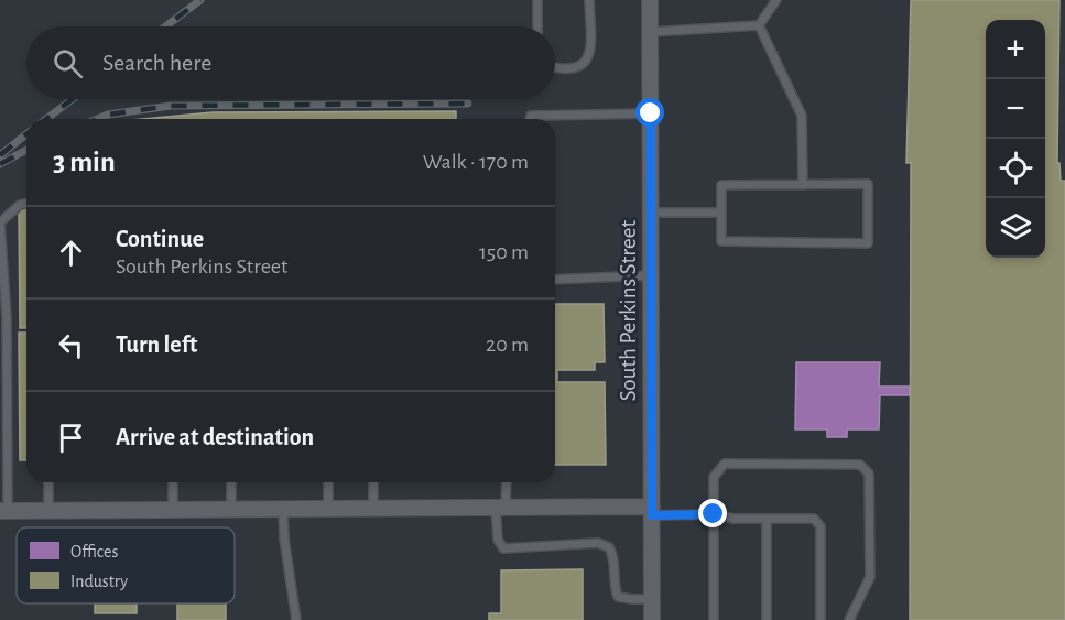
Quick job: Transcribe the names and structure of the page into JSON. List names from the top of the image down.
{
  "streets": {
    "street": ["South Perkins Street"]
  },
  "legend": ["Offices", "Industry"],
  "page": {
    "map_buttons": ["+", "−"],
    "search": "Search here",
    "heading": ["3 min", "Walk · 170 m"],
    "list": [
      ["Continue", "South Perkins Street", "150 m"],
      ["Turn left", "20 m"],
      "Arrive at destination"
    ]
  }
}
